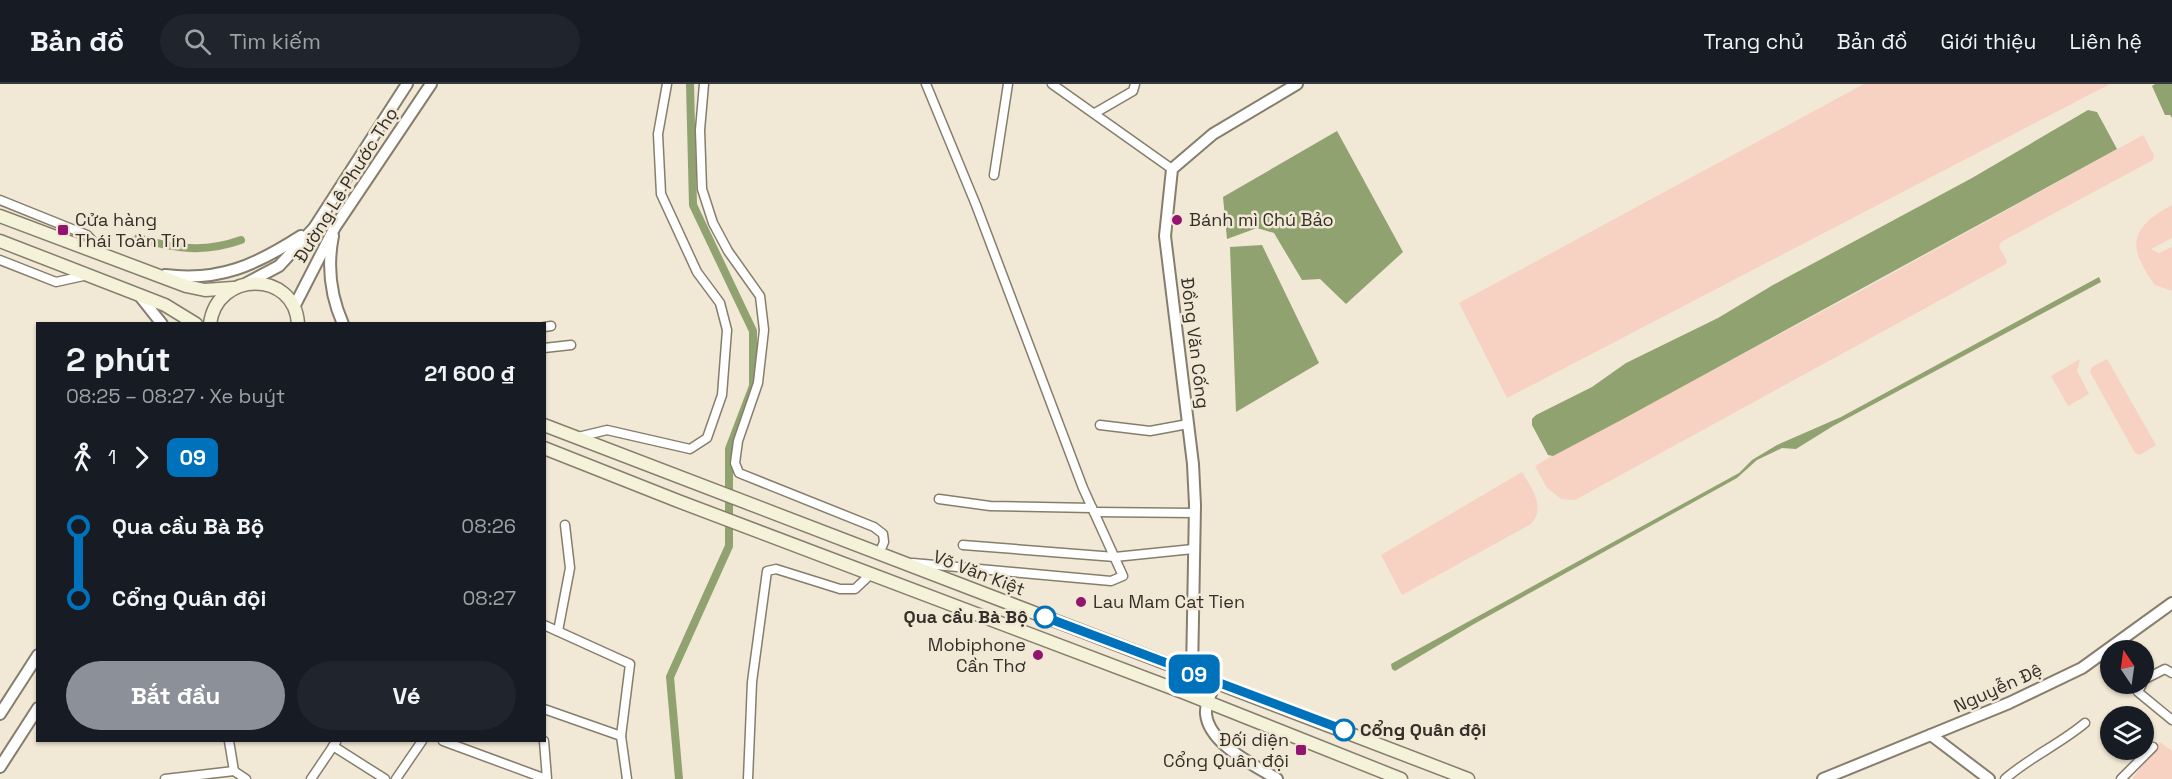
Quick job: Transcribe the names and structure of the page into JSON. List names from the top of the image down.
{
  "streets": {
    "main road": ["Võ Văn Kiệt"],
    "street": ["Đường Lê Phước Thọ", "Đồng Văn Cống", "Nguyễn Đệ"]
  },
  "crossings": [
    ["Đồng Văn Cống", "Võ Văn Kiệt"]
  ],
  "places": {
    "other": [
      "Bánh mì Chú Bảo",
      "Lau Mam Cat Tien",
      "Qua cầu Bà Bộ",
      "Mobiphone Cần Thơ",
      "Cổng Quân đội"
    ],
    "transit": ["Cửa hàng Thái Toàn Tín", "Đối diện Cổng Quân đội"]
  },
  "lines": ["bus line 09"],
  "north": "top",
  "page": {
    "header": "Bản đồ",
    "search": "Tìm kiếm",
    "nav": [
      "Trang chủ",
      "Bản đồ",
      "Giới thiệu",
      "Liên hệ"
    ],
    "on_map": "09",
    "heading": ["2 phút", "08:25 – 08:27 · Xe buýt", "21 600 ₫"],
    "legs": ["1", "09"],
    "list": [
      {
        "name": "Qua cầu Bà Bộ",
        "value": "08:26"
      },
      {
        "name": "Cổng Quân đội",
        "value": "08:27"
      }
    ],
    "buttons": ["Bắt đầu", "Vé"]
  }
}
